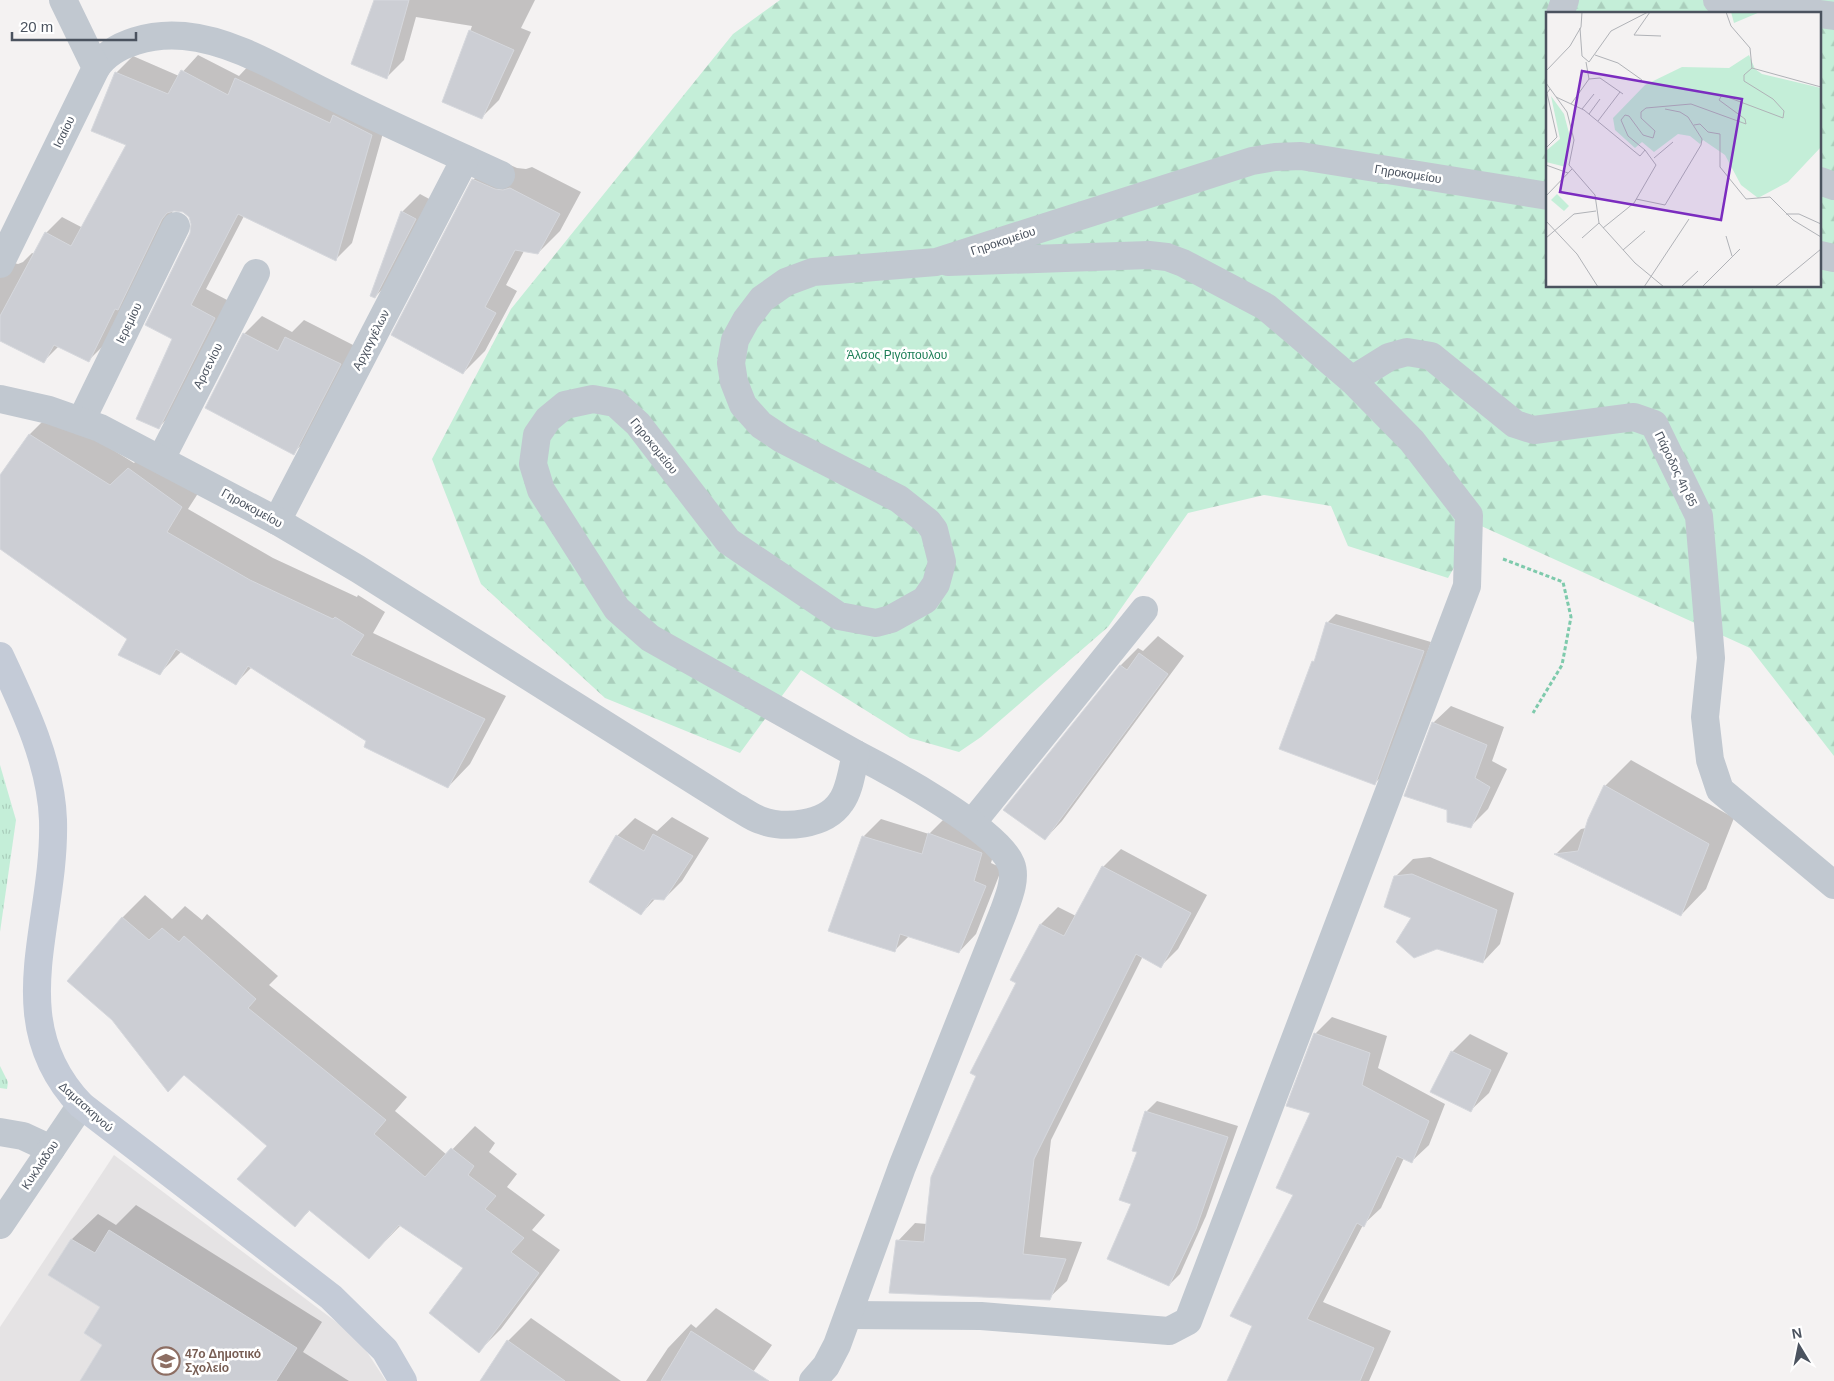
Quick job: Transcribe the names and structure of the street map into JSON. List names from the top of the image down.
{
  "streets": {
    "main road": ["Δαμασκηνού"],
    "street": [
      "Ισαίου",
      "Γηροκομείου",
      "Ιερεμίου",
      "Αρχαγγέλων",
      "Αρσενίου",
      "Πάροδος 4η 85",
      "Κυκλιάδου"
    ]
  },
  "crossings": [
    ["Γηροκομείου", "Ιερεμίου"],
    ["Γηροκομείου", "Αρχαγγέλων"],
    ["Γηροκομείου", "Αρσενίου"],
    ["Δαμασκηνού", "Κυκλιάδου"]
  ],
  "parks": ["Άλσος Ριγόπουλου"],
  "places": {
    "school or university": ["47ο Δημοτικό Σχολείο"]
  },
  "scale_bar": "20 m",
  "north": "top"
}
